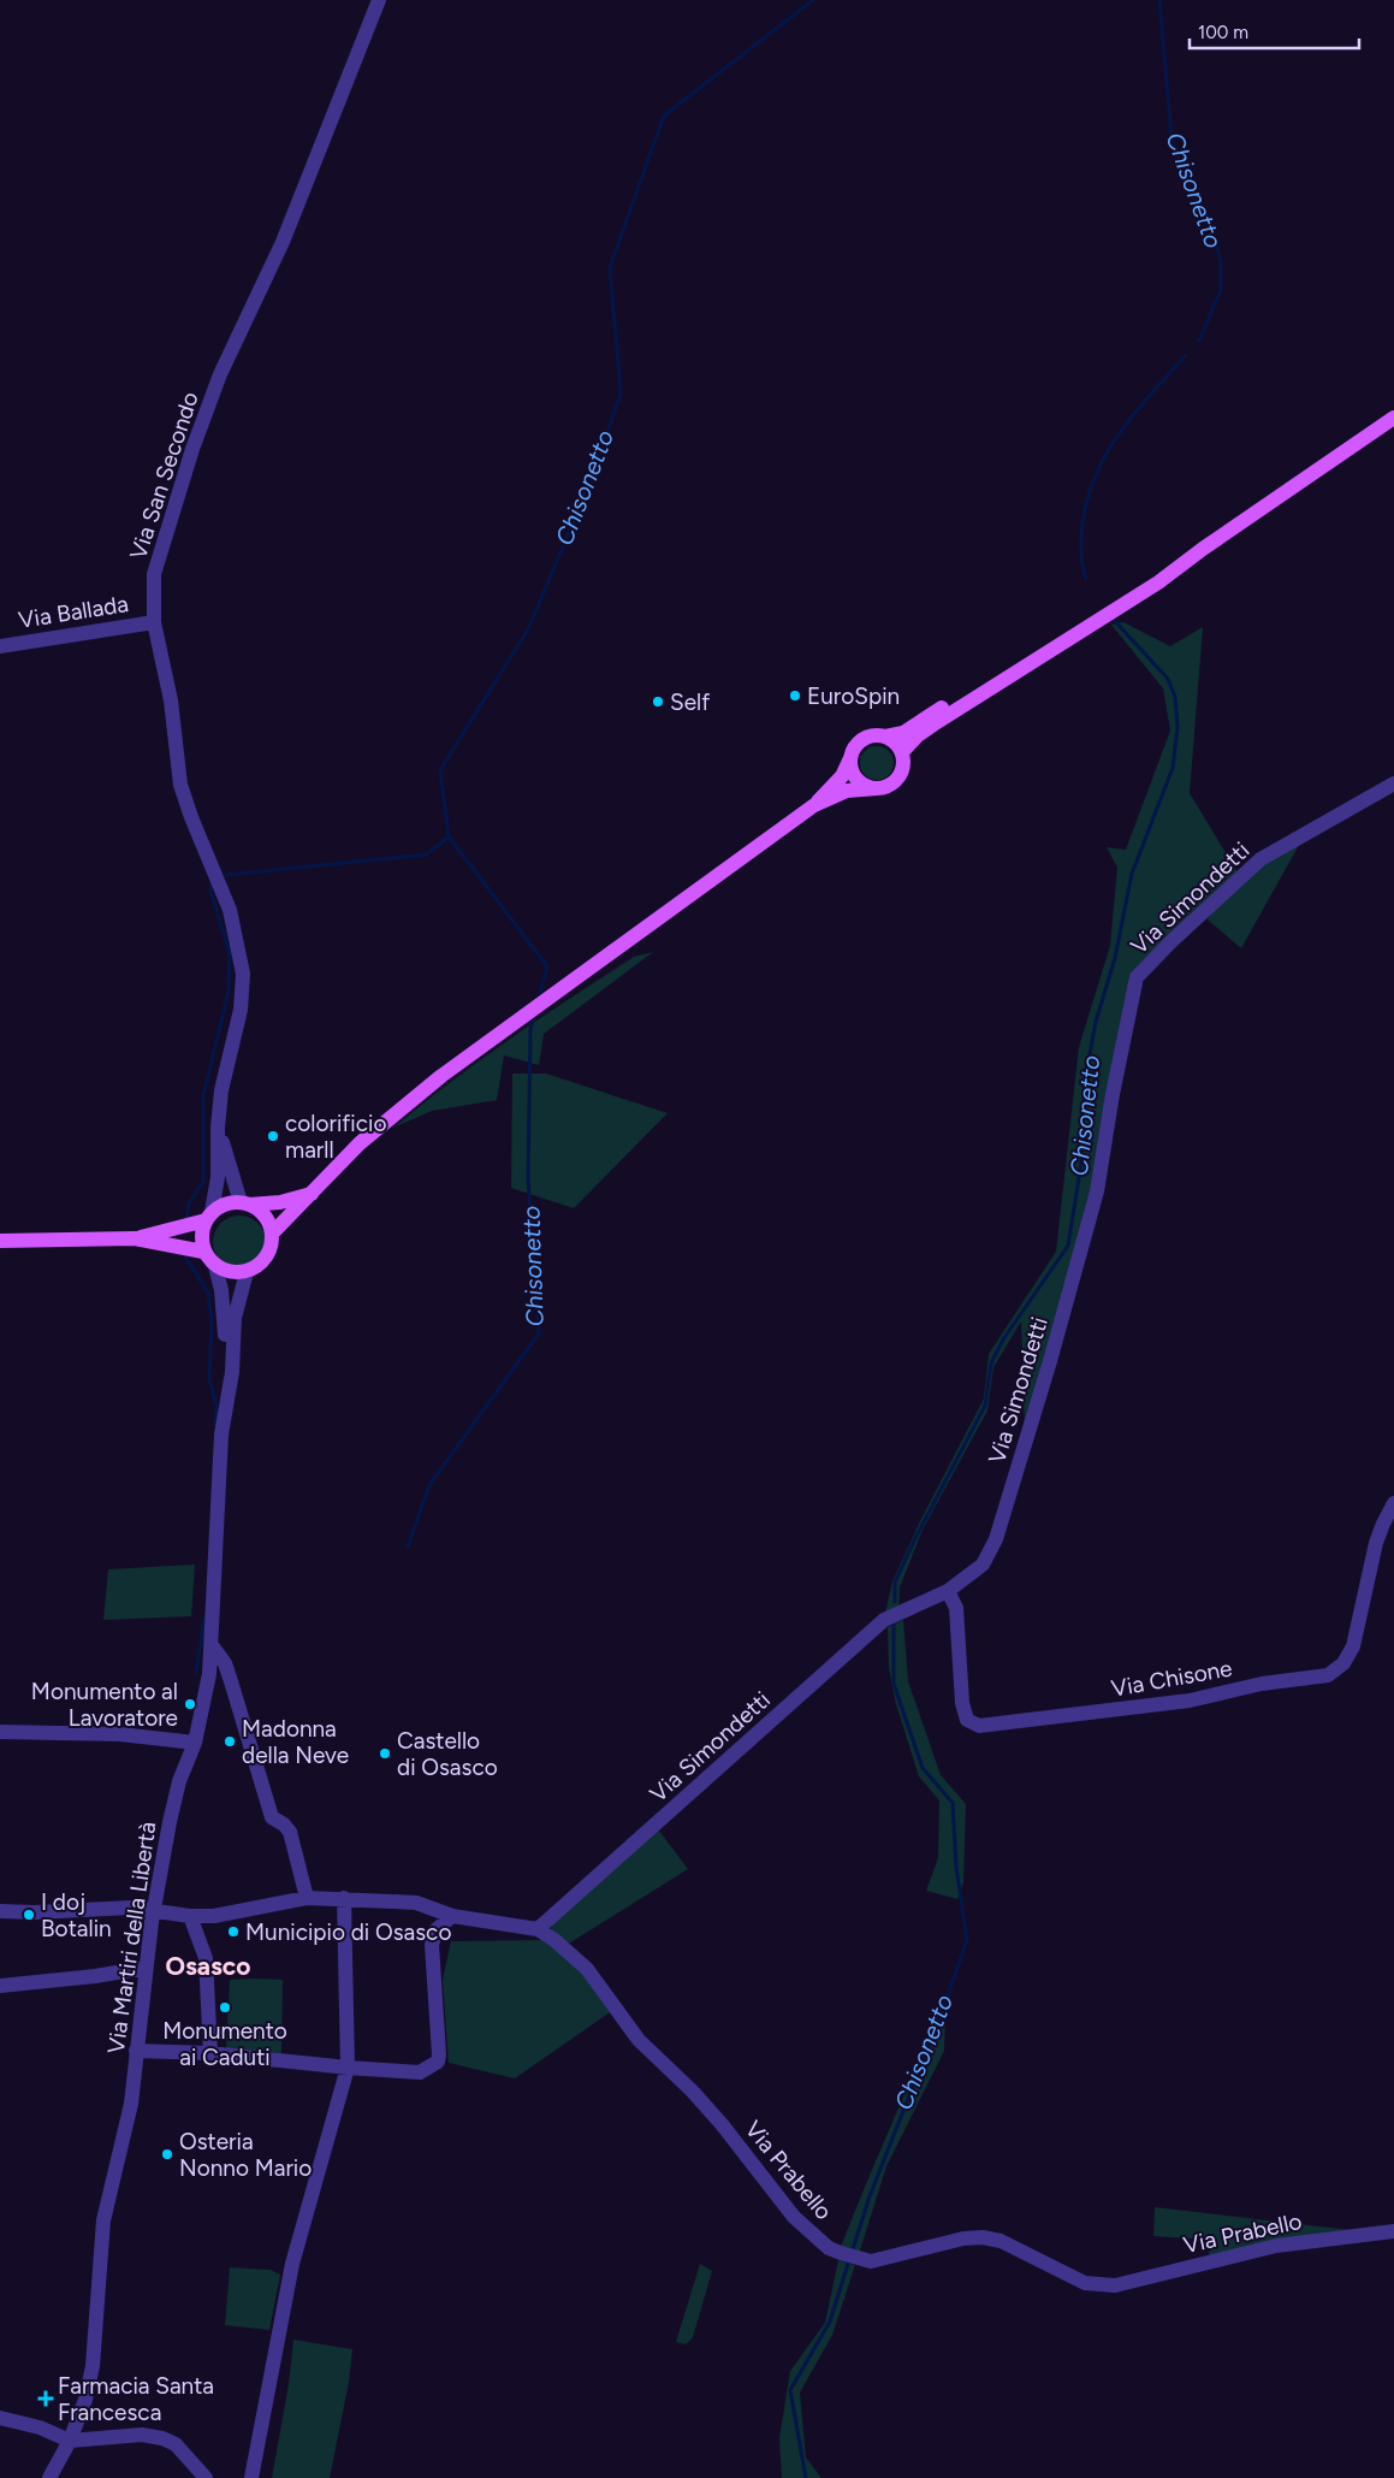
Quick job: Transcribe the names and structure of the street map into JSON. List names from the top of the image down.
{
  "streets": {
    "street": [
      "Via San Secondo",
      "Via Ballada",
      "Via Simondetti",
      "Via Chisone",
      "Via Martiri della Libertà",
      "Via Prabello"
    ]
  },
  "crossings": [
    ["Via San Secondo", "Via Ballada"],
    ["Via Simondetti", "Via Chisone"],
    ["Via Simondetti", "Via Prabello"]
  ],
  "districts": ["Osasco"],
  "water": ["Chisonetto"],
  "places": {
    "other": [
      "EuroSpin",
      "Self",
      "colorificio marll",
      "Monumento al Lavoratore",
      "Madonna della Neve",
      "Castello di Osasco",
      "I doj Botalin",
      "Municipio di Osasco",
      "Monumento ai Caduti",
      "Osteria Nonno Mario"
    ],
    "health": ["Farmacia Santa Francesca"]
  },
  "scale_bar": "100 m"
}
